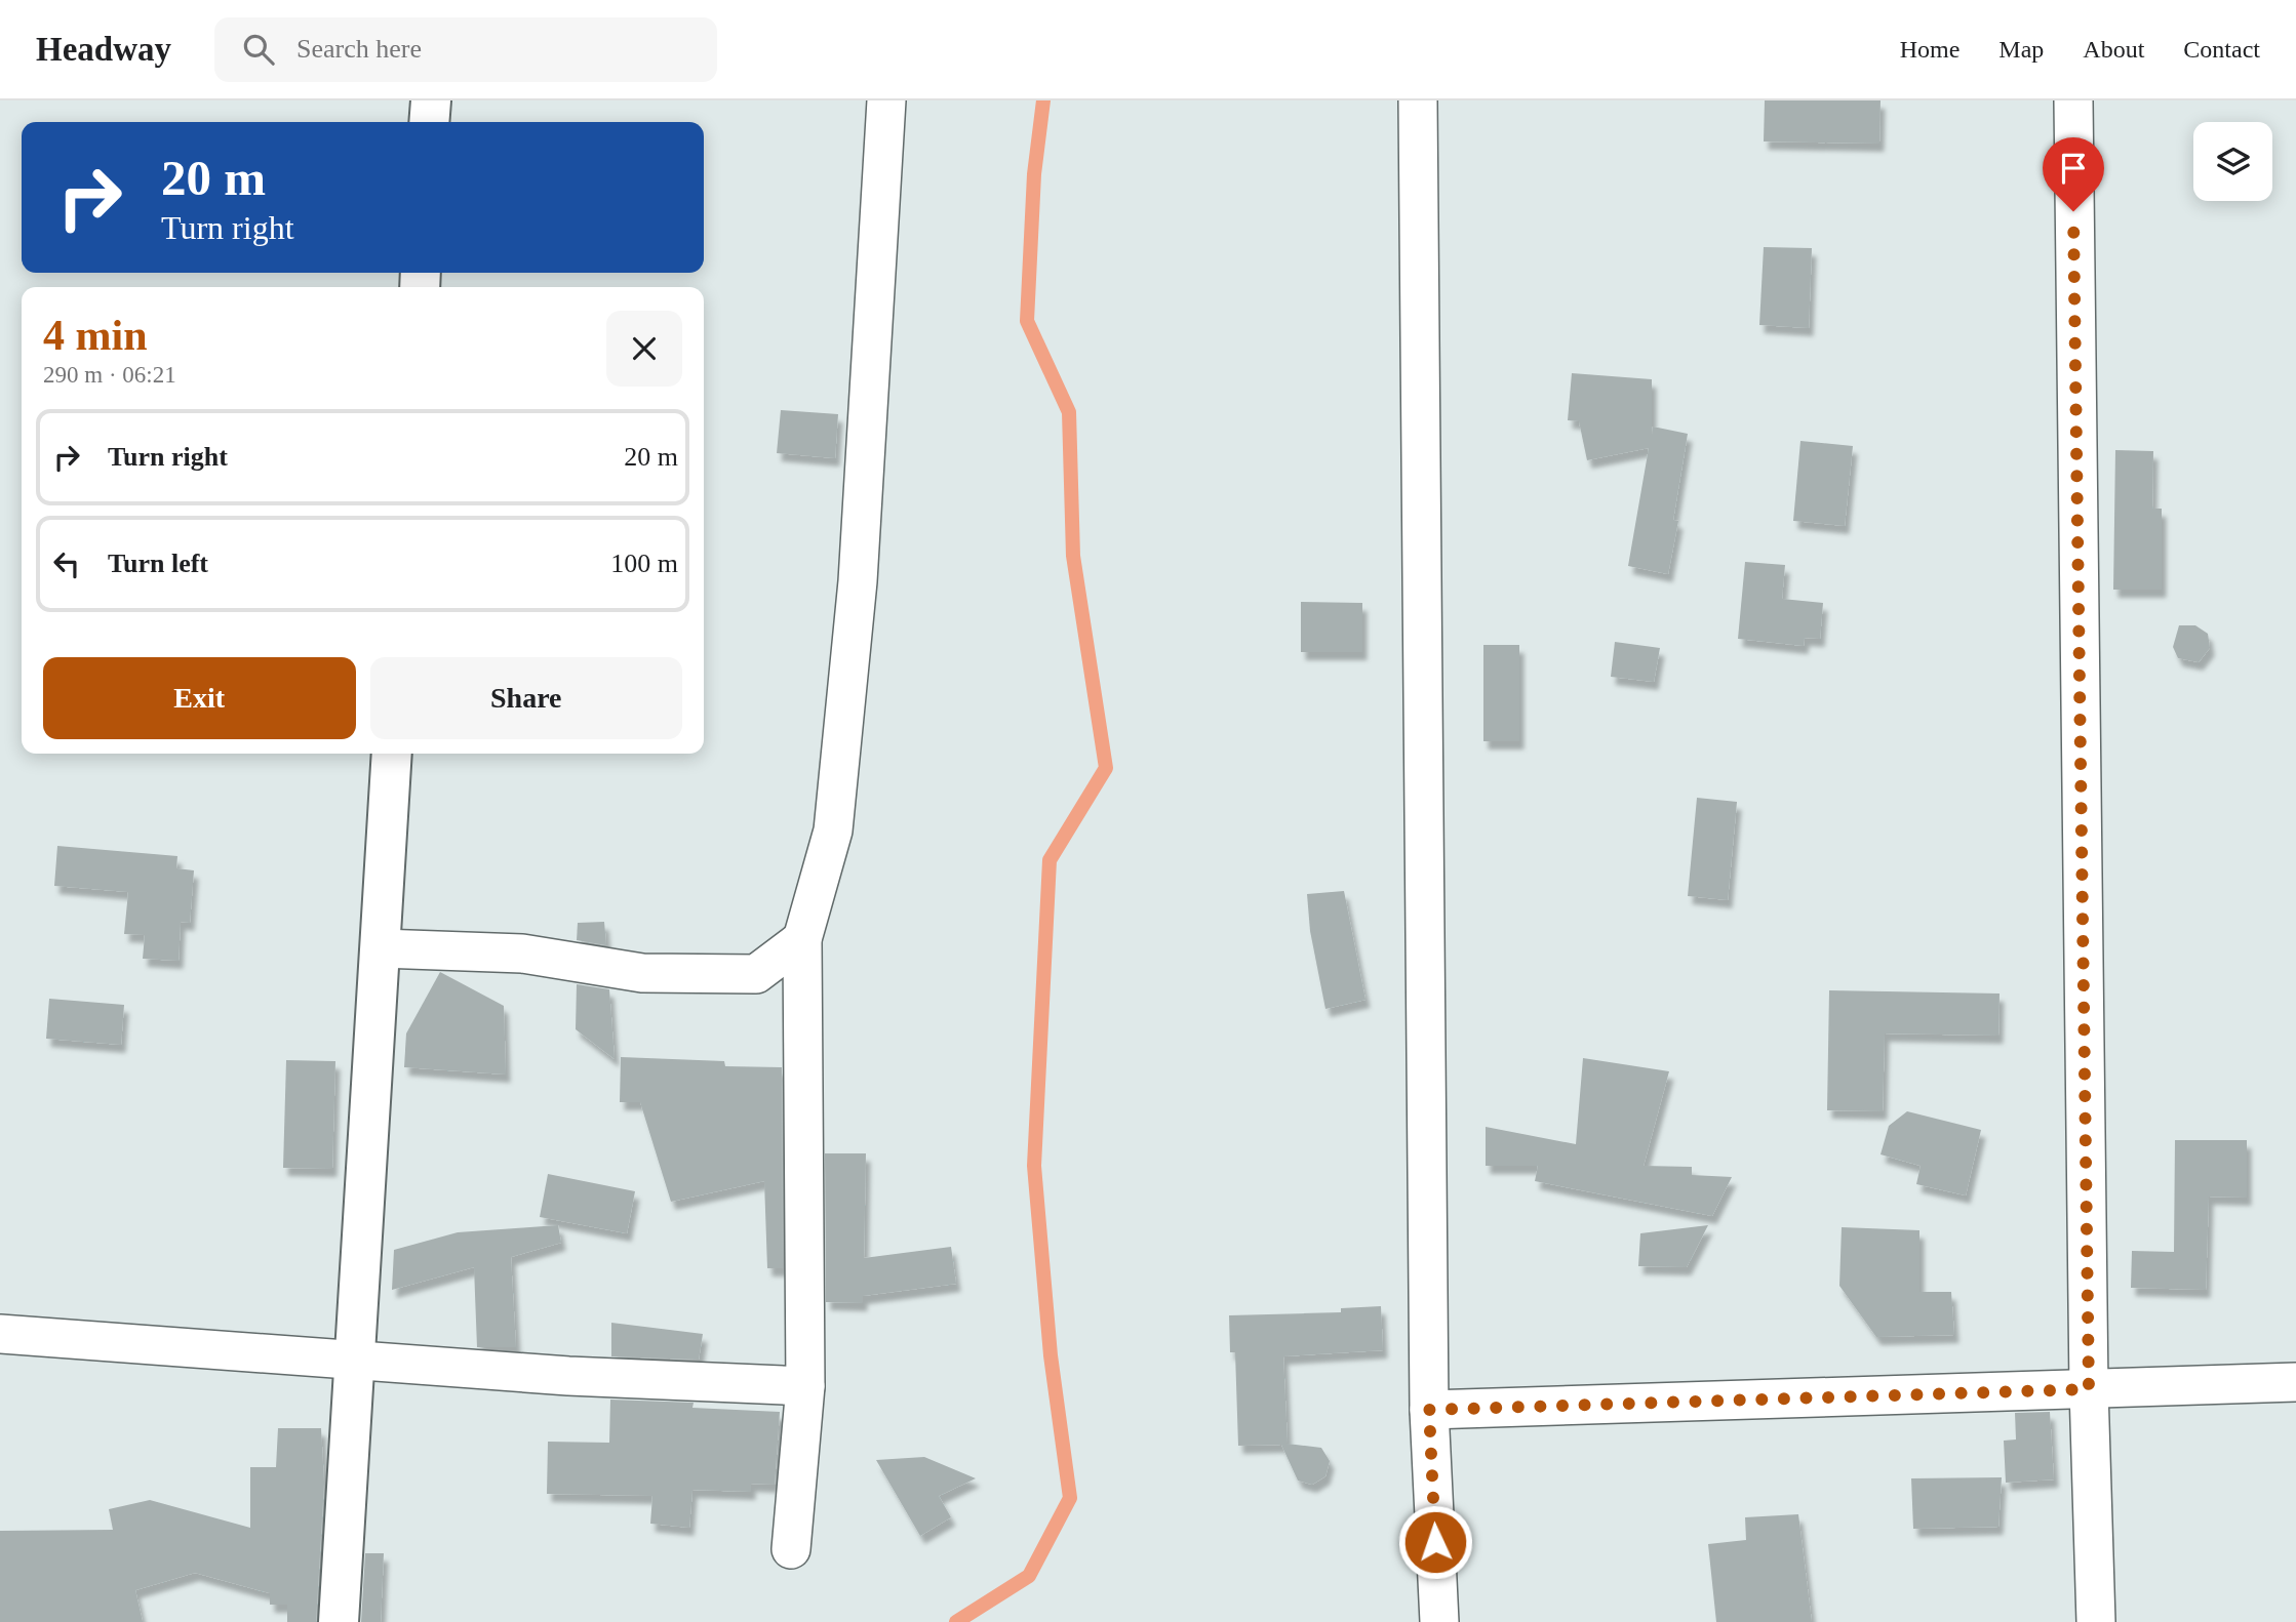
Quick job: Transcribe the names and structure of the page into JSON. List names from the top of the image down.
{
  "page": {
    "header": "Headway",
    "search": "Search here",
    "nav": [
      "Home",
      "Map",
      "About",
      "Contact"
    ],
    "turn": ["20 m", "Turn right"],
    "heading": ["4 min", "290 m · 06:21"],
    "list": [
      {
        "name": "Turn right",
        "value": "20 m"
      },
      {
        "name": "Turn left",
        "value": "100 m"
      }
    ],
    "buttons": ["Exit", "Share"]
  }
}
